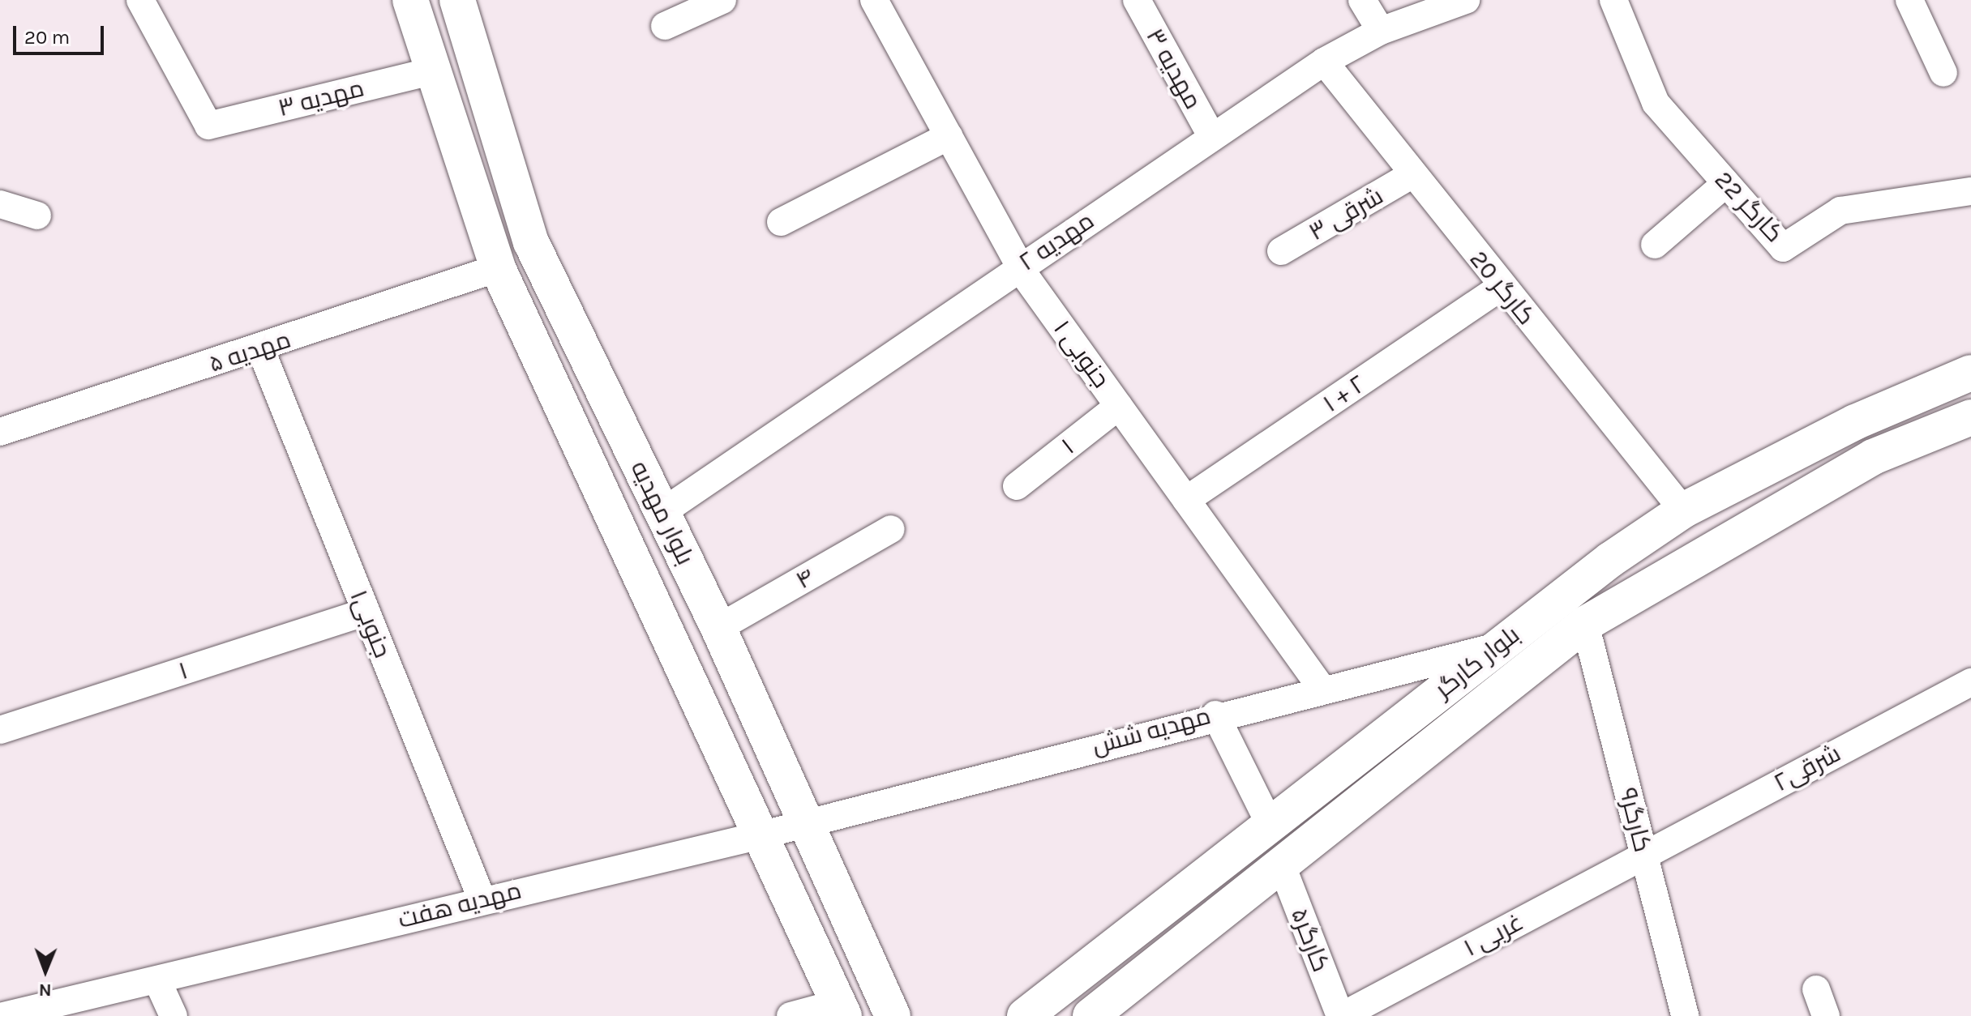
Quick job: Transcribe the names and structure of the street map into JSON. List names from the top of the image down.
{
  "streets": {
    "main road": ["بلوار مهدیه", "بلوار کارگر"],
    "street": [
      "مهدیه ۳",
      "کارگر 22",
      "۳ شرقی",
      "مهدیه ۲",
      "کارگر 20",
      "مهدیه ۵",
      "۱ جنوبی",
      "۱ + ۲",
      "۱",
      "۴",
      "جنوبی۱",
      "مهدیه شش",
      "شرقی۲",
      "کارگر۹",
      "مهدیه هفت",
      "۱ غربی",
      "کارگر۵"
    ]
  },
  "crossings": [
    ["مهدیه ۳", "مهدیه ۲"],
    ["مهدیه ۳", "بلوار مهدیه"],
    ["۳ شرقی", "کارگر 20"],
    ["مهدیه ۲", "کارگر 20"],
    ["مهدیه ۲", "۱ جنوبی"],
    ["مهدیه ۲", "بلوار مهدیه"],
    ["کارگر 20", "۱ + ۲"],
    ["کارگر 20", "بلوار کارگر"],
    ["مهدیه ۵", "بلوار مهدیه"],
    ["مهدیه ۵", "جنوبی۱"],
    ["۱ جنوبی", "۱ + ۲"],
    ["۱ جنوبی", "۱"],
    ["۱ جنوبی", "مهدیه شش"],
    ["۱", "جنوبی۱"],
    ["بلوار مهدیه", "۴"],
    ["بلوار مهدیه", "مهدیه شش"],
    ["بلوار مهدیه", "مهدیه هفت"],
    ["جنوبی۱", "مهدیه هفت"],
    ["بلوار کارگر", "مهدیه شش"],
    ["بلوار کارگر", "کارگر۹"],
    ["بلوار کارگر", "کارگر۵"],
    ["مهدیه شش", "مهدیه هفت"],
    ["شرقی۲", "کارگر۹"],
    ["شرقی۲", "۱ غربی"],
    ["کارگر۹", "۱ غربی"],
    ["۱ غربی", "کارگر۵"]
  ],
  "scale_bar": "20 m",
  "north": "bottom"
}
